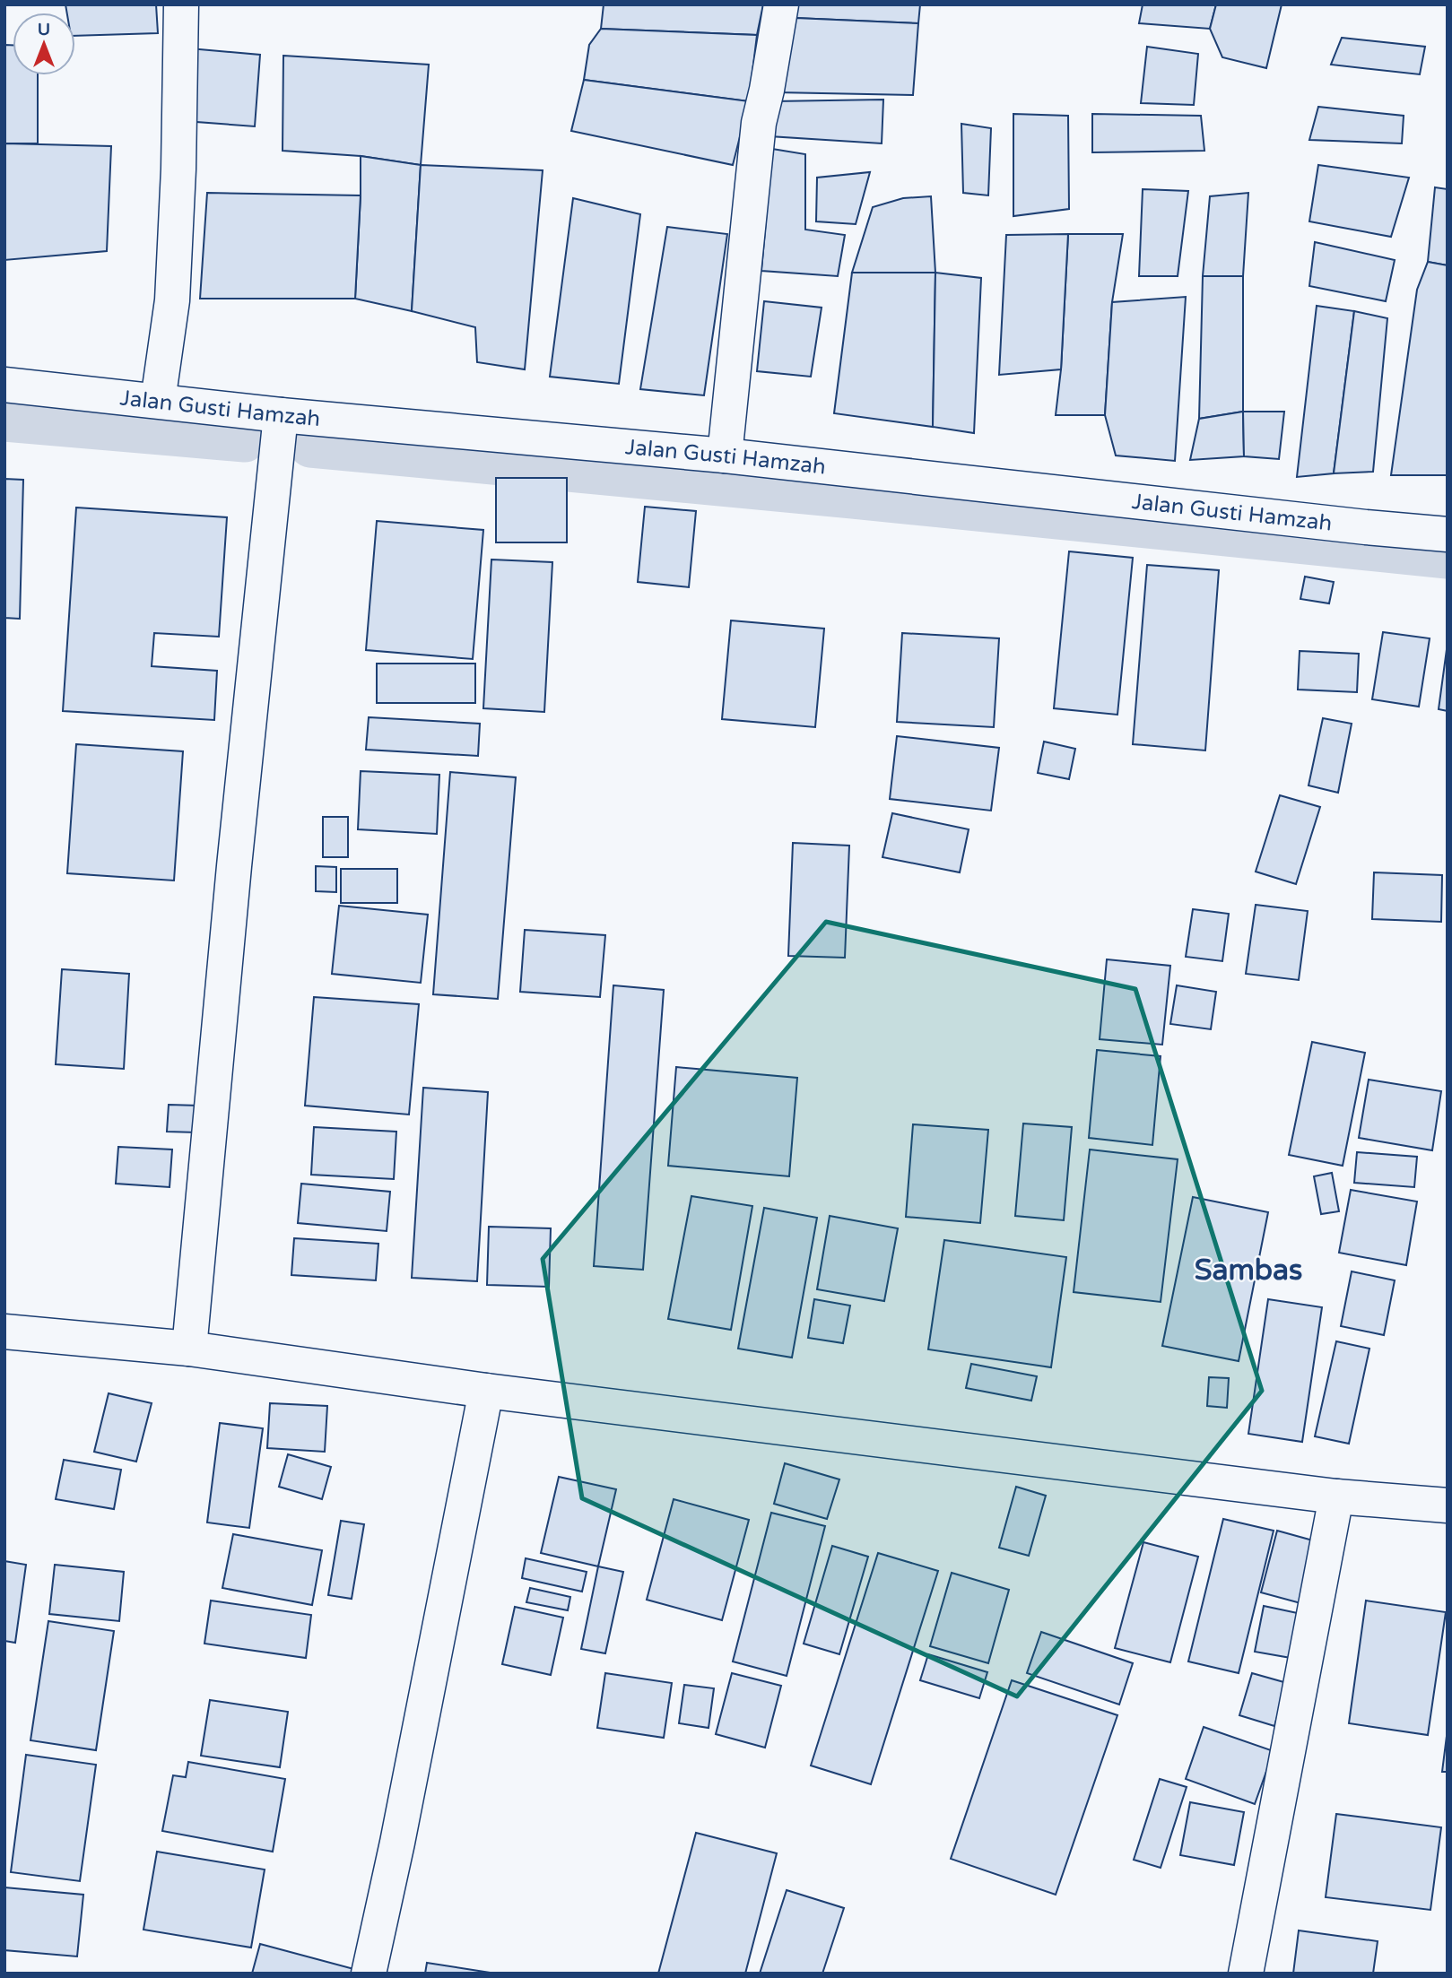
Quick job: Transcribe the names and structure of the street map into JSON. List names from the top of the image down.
{
  "streets": {
    "street": ["Jalan Gusti Hamzah"]
  },
  "districts": ["Sambas"],
  "north": "top"
}
